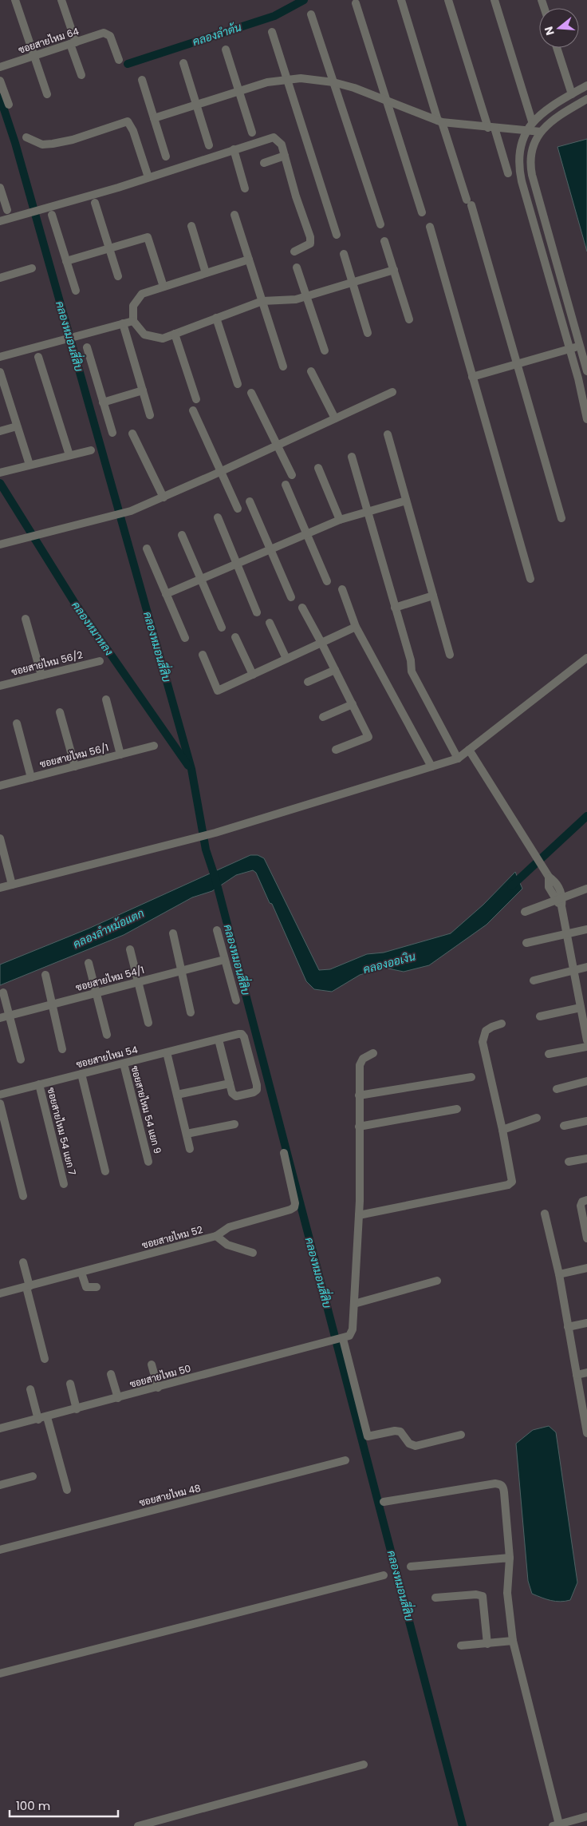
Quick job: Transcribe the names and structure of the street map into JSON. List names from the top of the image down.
{
  "streets": {
    "street": [
      "ซอยสายไหม 64",
      "ซอยสายไหม 56/2",
      "ซอยสายไหม 56/1",
      "ซอยสายไหม 54/1",
      "ซอยสายไหม 54",
      "ซอยสายไหม 54 แยก 9",
      "ซอยสายไหม 54 แยก 7",
      "ซอยสายไหม 52",
      "ซอยสายไหม 50",
      "ซอยสายไหม 48"
    ]
  },
  "crossings": [
    ["ซอยสายไหม 54", "ซอยสายไหม 54 แยก 9"],
    ["ซอยสายไหม 54", "ซอยสายไหม 54 แยก 7"]
  ],
  "water": [
    "คลองลำต้น",
    "คลองหมอนสี่สิบ",
    "คลองหมาหลง",
    "คลองลำหม้อแตก",
    "คลองออเงิน"
  ],
  "scale_bar": "100 m",
  "north": "left"
}
